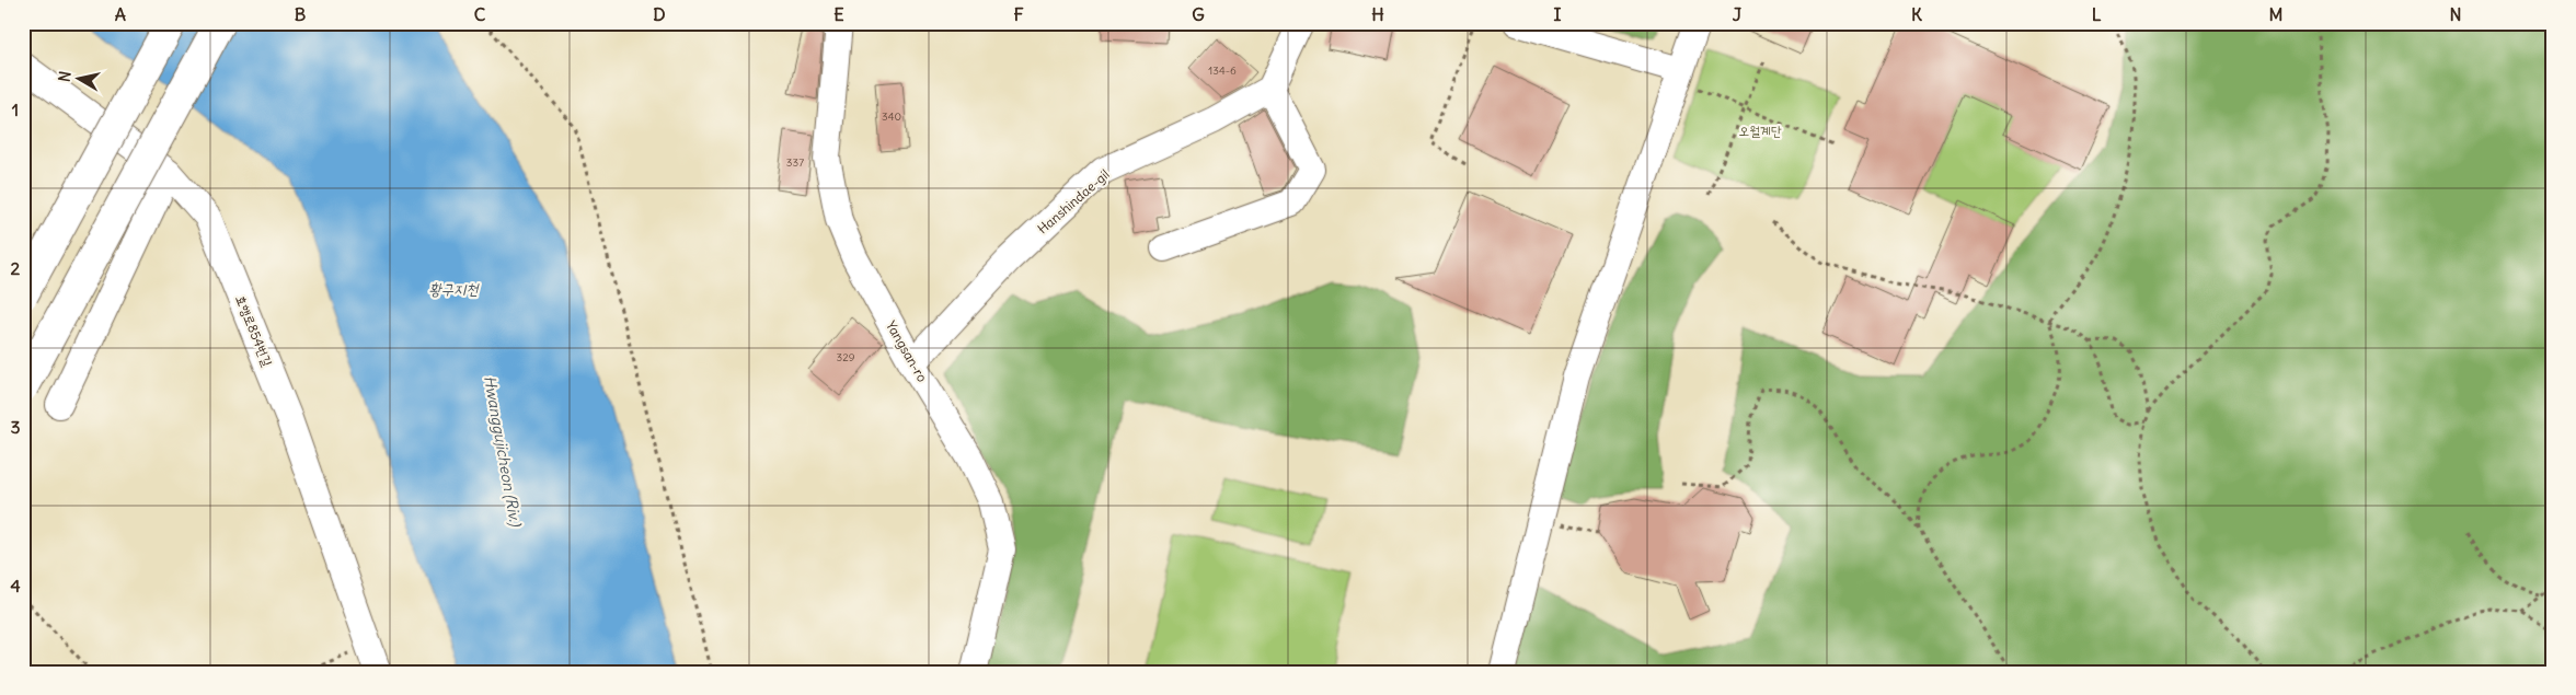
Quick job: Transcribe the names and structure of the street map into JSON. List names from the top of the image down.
{
  "streets": {
    "street": ["Hanshindae-gil", "효행로854번길", "Yangsan-ro"]
  },
  "crossings": [
    ["Hanshindae-gil", "Yangsan-ro"]
  ],
  "water": ["황구지천", "Hwanggujicheon (Riv.)"],
  "parks": ["오월계단"],
  "house_numbers": [
    "134-6",
    "340",
    "337",
    "329"
  ],
  "north": "left",
  "grid": {
    "columns": [
      "A",
      "B",
      "C",
      "D",
      "E",
      "F",
      "G",
      "H",
      "I",
      "J",
      "K",
      "L",
      "M",
      "N"
    ],
    "rows": [
      "1",
      "2",
      "3",
      "4"
    ]
  }
}
